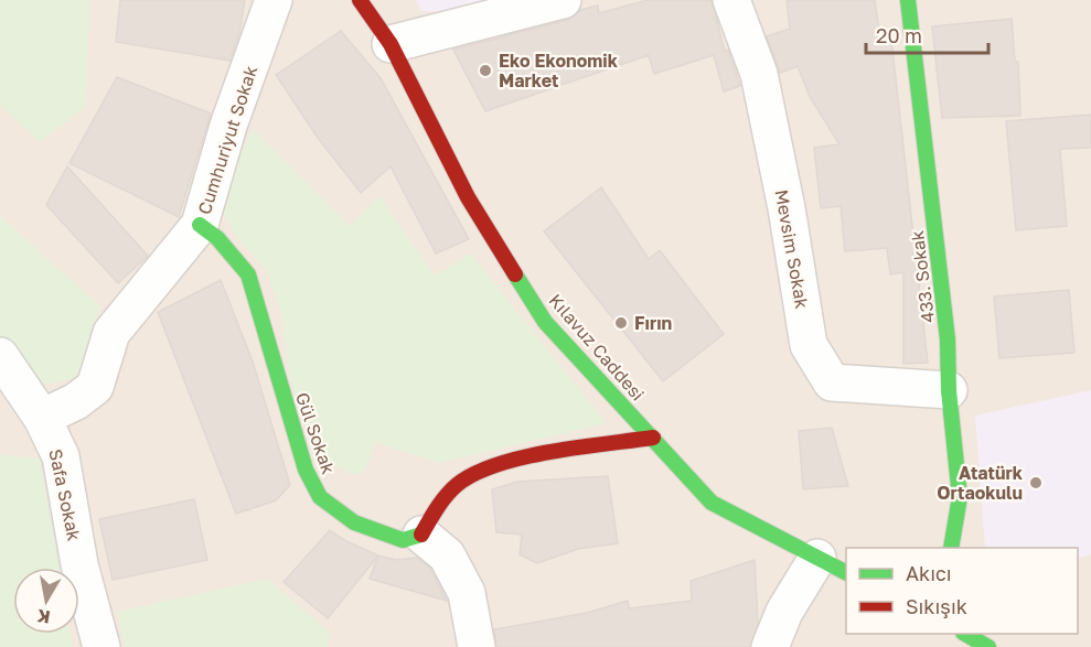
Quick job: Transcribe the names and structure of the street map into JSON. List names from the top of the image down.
{
  "streets": {
    "street": [
      "Cumhuriyut Sokak",
      "Mevsim Sokak",
      "433. Sokak",
      "Kılavuz Caddesi",
      "Gül Sokak",
      "Safa Sokak"
    ]
  },
  "crossings": [
    ["Cumhuriyut Sokak", "Gül Sokak"],
    ["Cumhuriyut Sokak", "Safa Sokak"],
    ["Mevsim Sokak", "433. Sokak"]
  ],
  "places": ["Eko Ekonomik Market", "Fırın", "Atatürk Ortaokulu"],
  "legend": ["Akıcı", "Sıkışık"],
  "scale_bar": "20 m",
  "north": "bottom"
}
